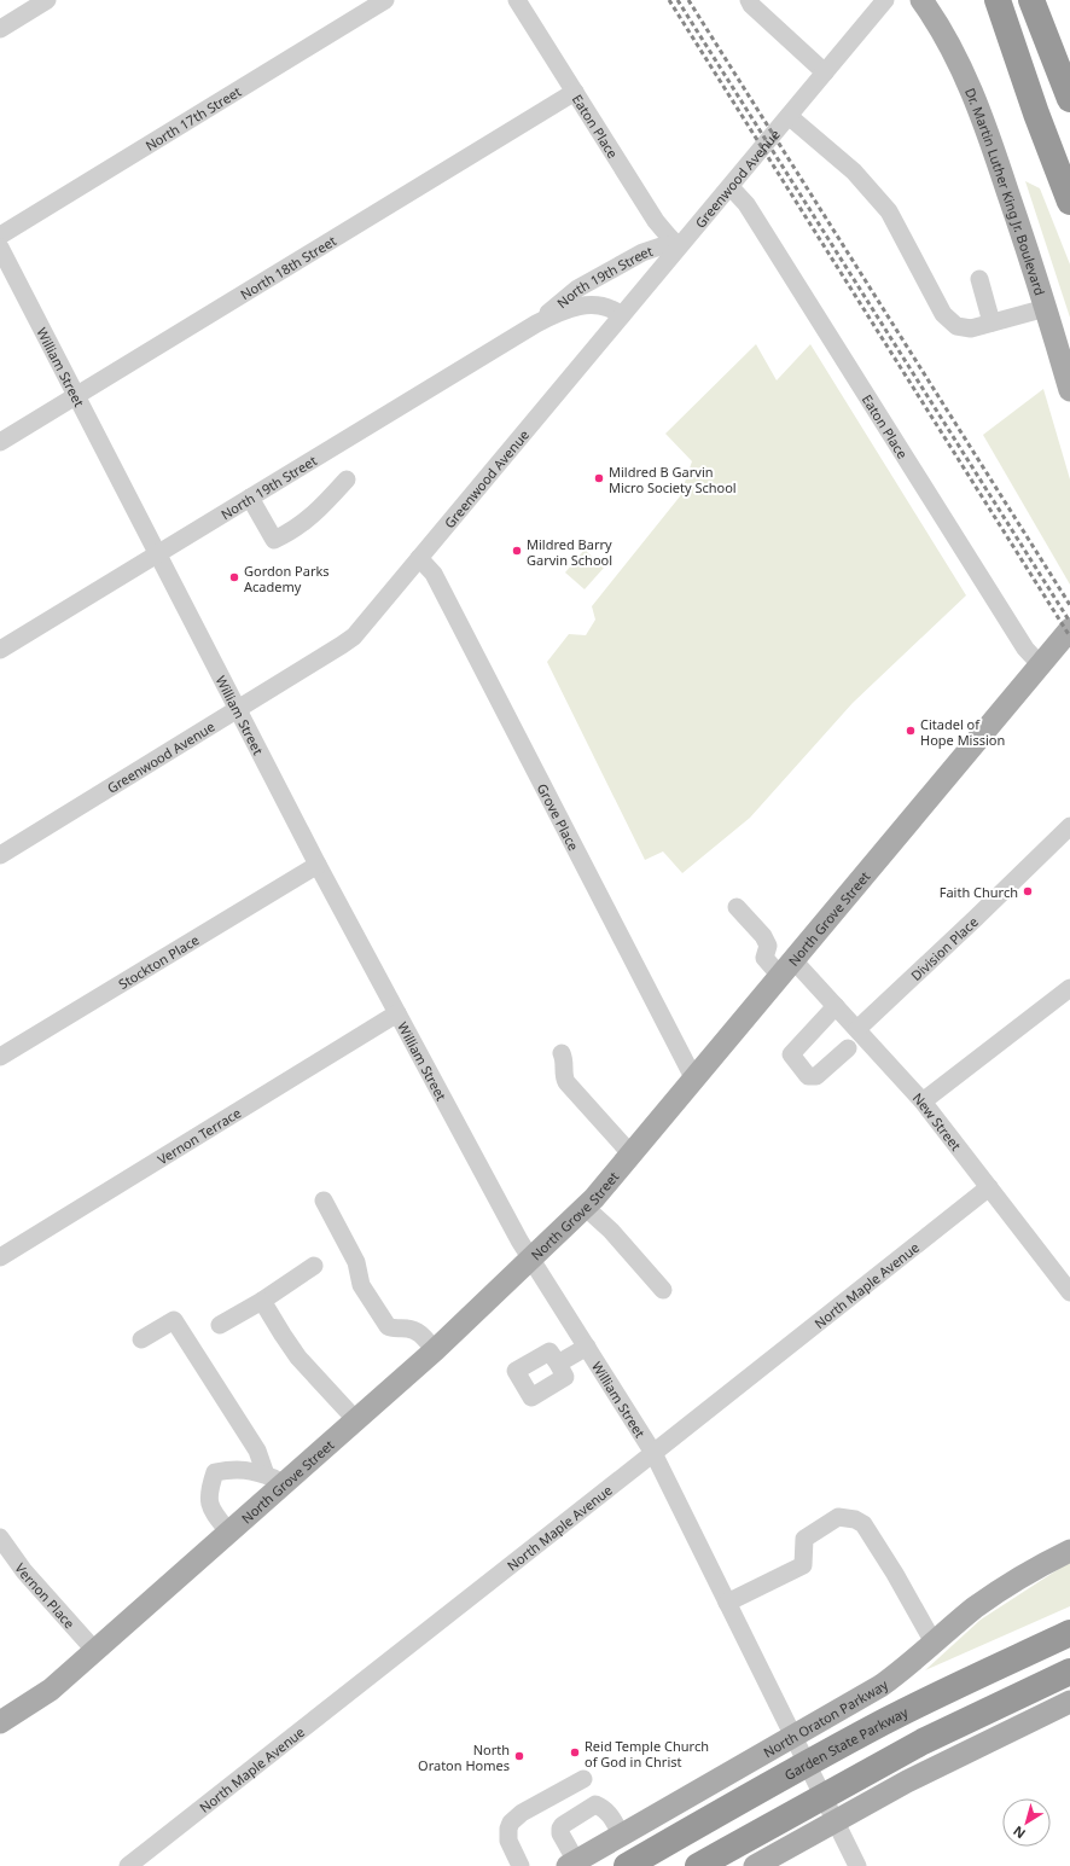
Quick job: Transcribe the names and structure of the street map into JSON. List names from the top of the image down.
{
  "streets": {
    "highway": ["Garden State Parkway"],
    "main road": ["Dr. Martin Luther King Jr. Boulevard", "North Grove Street", "North Oraton Parkway"],
    "street": [
      "North 17th Street",
      "Eaton Place",
      "Greenwood Avenue",
      "North 18th Street",
      "North 19th Street",
      "William Street",
      "Grove Place",
      "Division Place",
      "Stockton Place",
      "New Street",
      "Vernon Terrace",
      "North Maple Avenue",
      "Vernon Place"
    ]
  },
  "crossings": [
    ["Eaton Place", "Greenwood Avenue"],
    ["Eaton Place", "North 18th Street"],
    ["Eaton Place", "North 19th Street"],
    ["Eaton Place", "North Grove Street"],
    ["Greenwood Avenue", "North 19th Street"],
    ["Greenwood Avenue", "William Street"],
    ["Greenwood Avenue", "Grove Place"],
    ["North 18th Street", "William Street"],
    ["North 19th Street", "William Street"],
    ["William Street", "North Grove Street"],
    ["William Street", "Stockton Place"],
    ["William Street", "Vernon Terrace"],
    ["William Street", "North Maple Avenue"],
    ["William Street", "North Oraton Parkway"],
    ["Grove Place", "North Grove Street"],
    ["North Grove Street", "New Street"],
    ["North Grove Street", "Vernon Place"],
    ["Division Place", "New Street"],
    ["New Street", "North Maple Avenue"]
  ],
  "places": [
    "Mildred B Garvin Micro Society School",
    "Mildred Barry Garvin School",
    "Gordon Parks Academy",
    "Citadel of Hope Mission",
    "Faith Church",
    "Reid Temple Church of God in Christ",
    "North Oraton Homes"
  ],
  "north": "bottom left"
}
